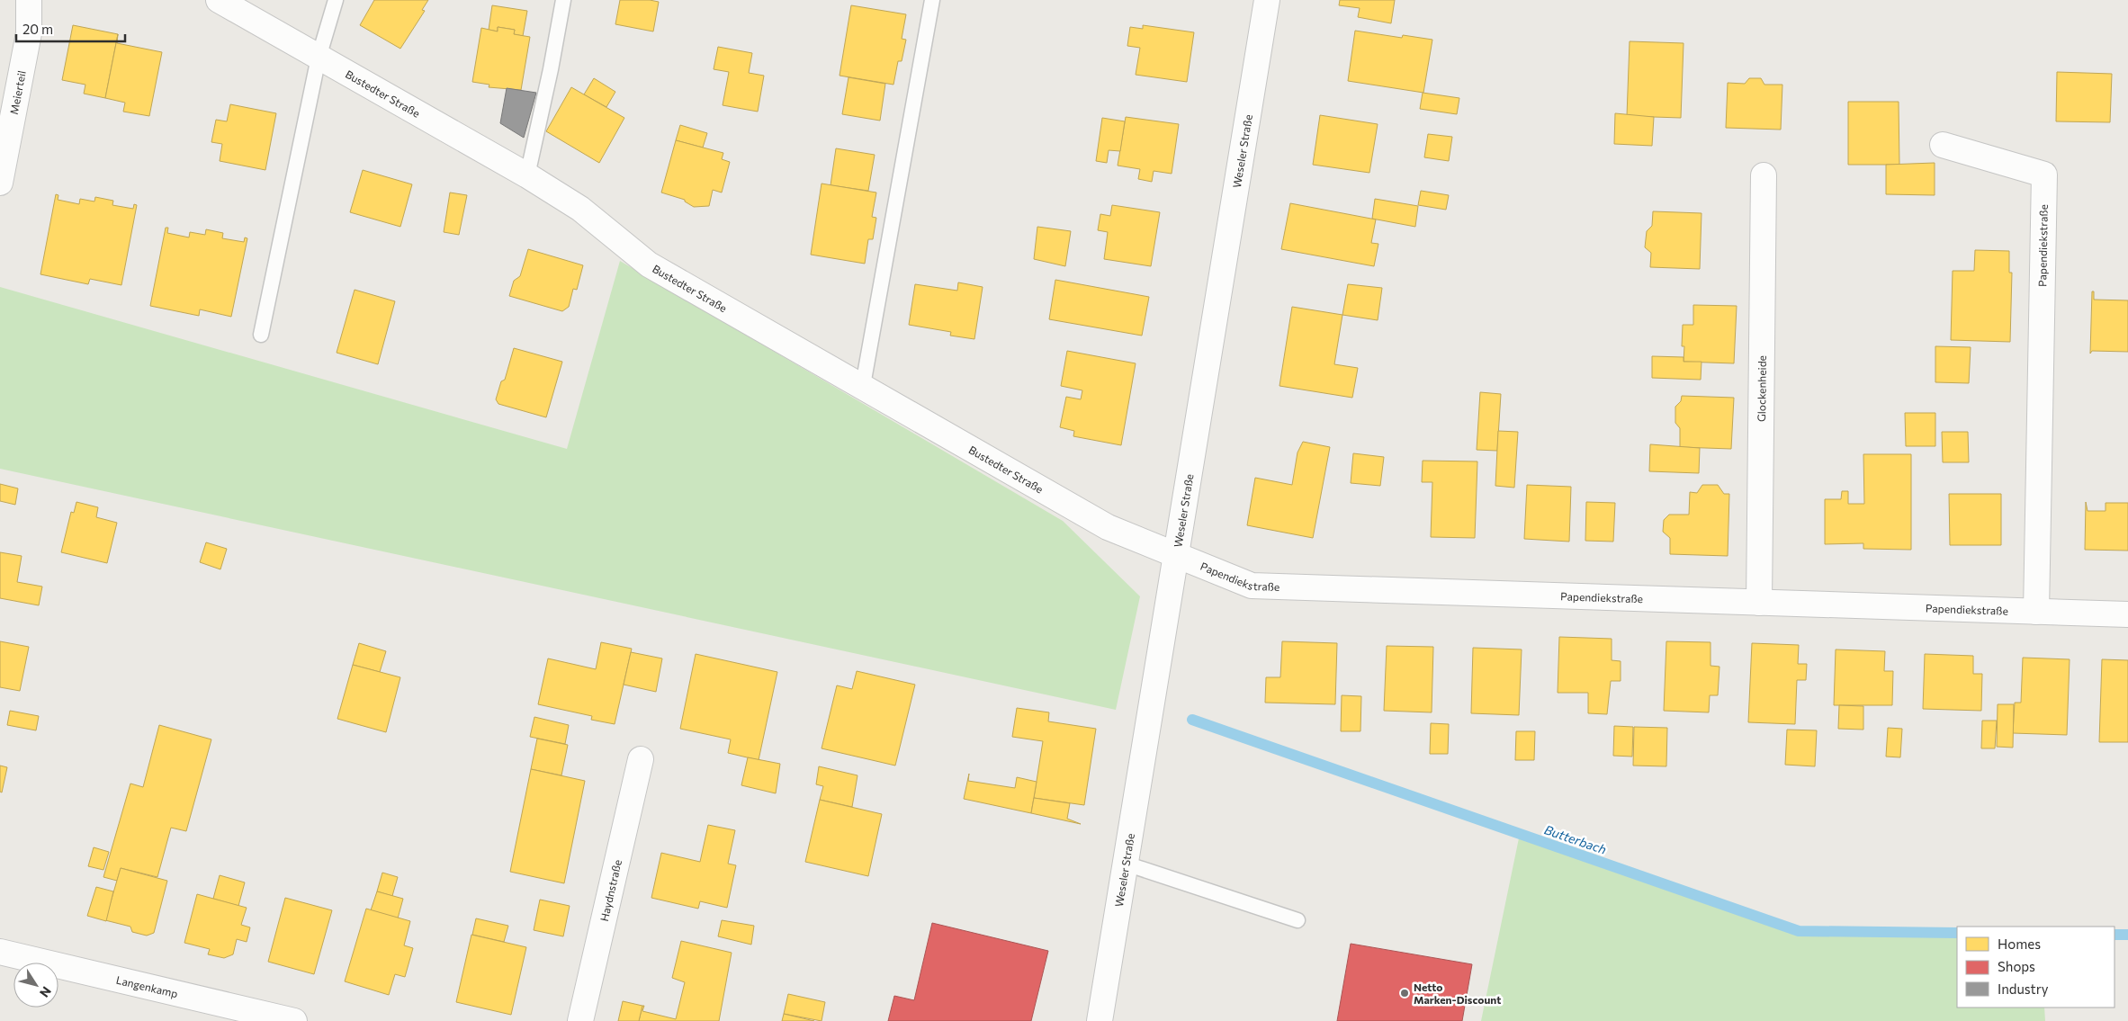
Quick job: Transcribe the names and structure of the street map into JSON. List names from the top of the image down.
{
  "streets": {
    "street": [
      "Meierteil",
      "Bustedter Straße",
      "Weseler Straße",
      "Papendiekstraße",
      "Glockenheide",
      "Haydnstraße",
      "Langenkamp"
    ]
  },
  "crossings": [
    ["Bustedter Straße", "Weseler Straße"],
    ["Bustedter Straße", "Papendiekstraße"],
    ["Weseler Straße", "Papendiekstraße"],
    ["Papendiekstraße", "Glockenheide"]
  ],
  "water": ["Butterbach"],
  "places": ["Netto Marken-Discount"],
  "legend": ["Homes", "Shops", "Industry"],
  "scale_bar": "20 m",
  "north": "bottom right"
}
